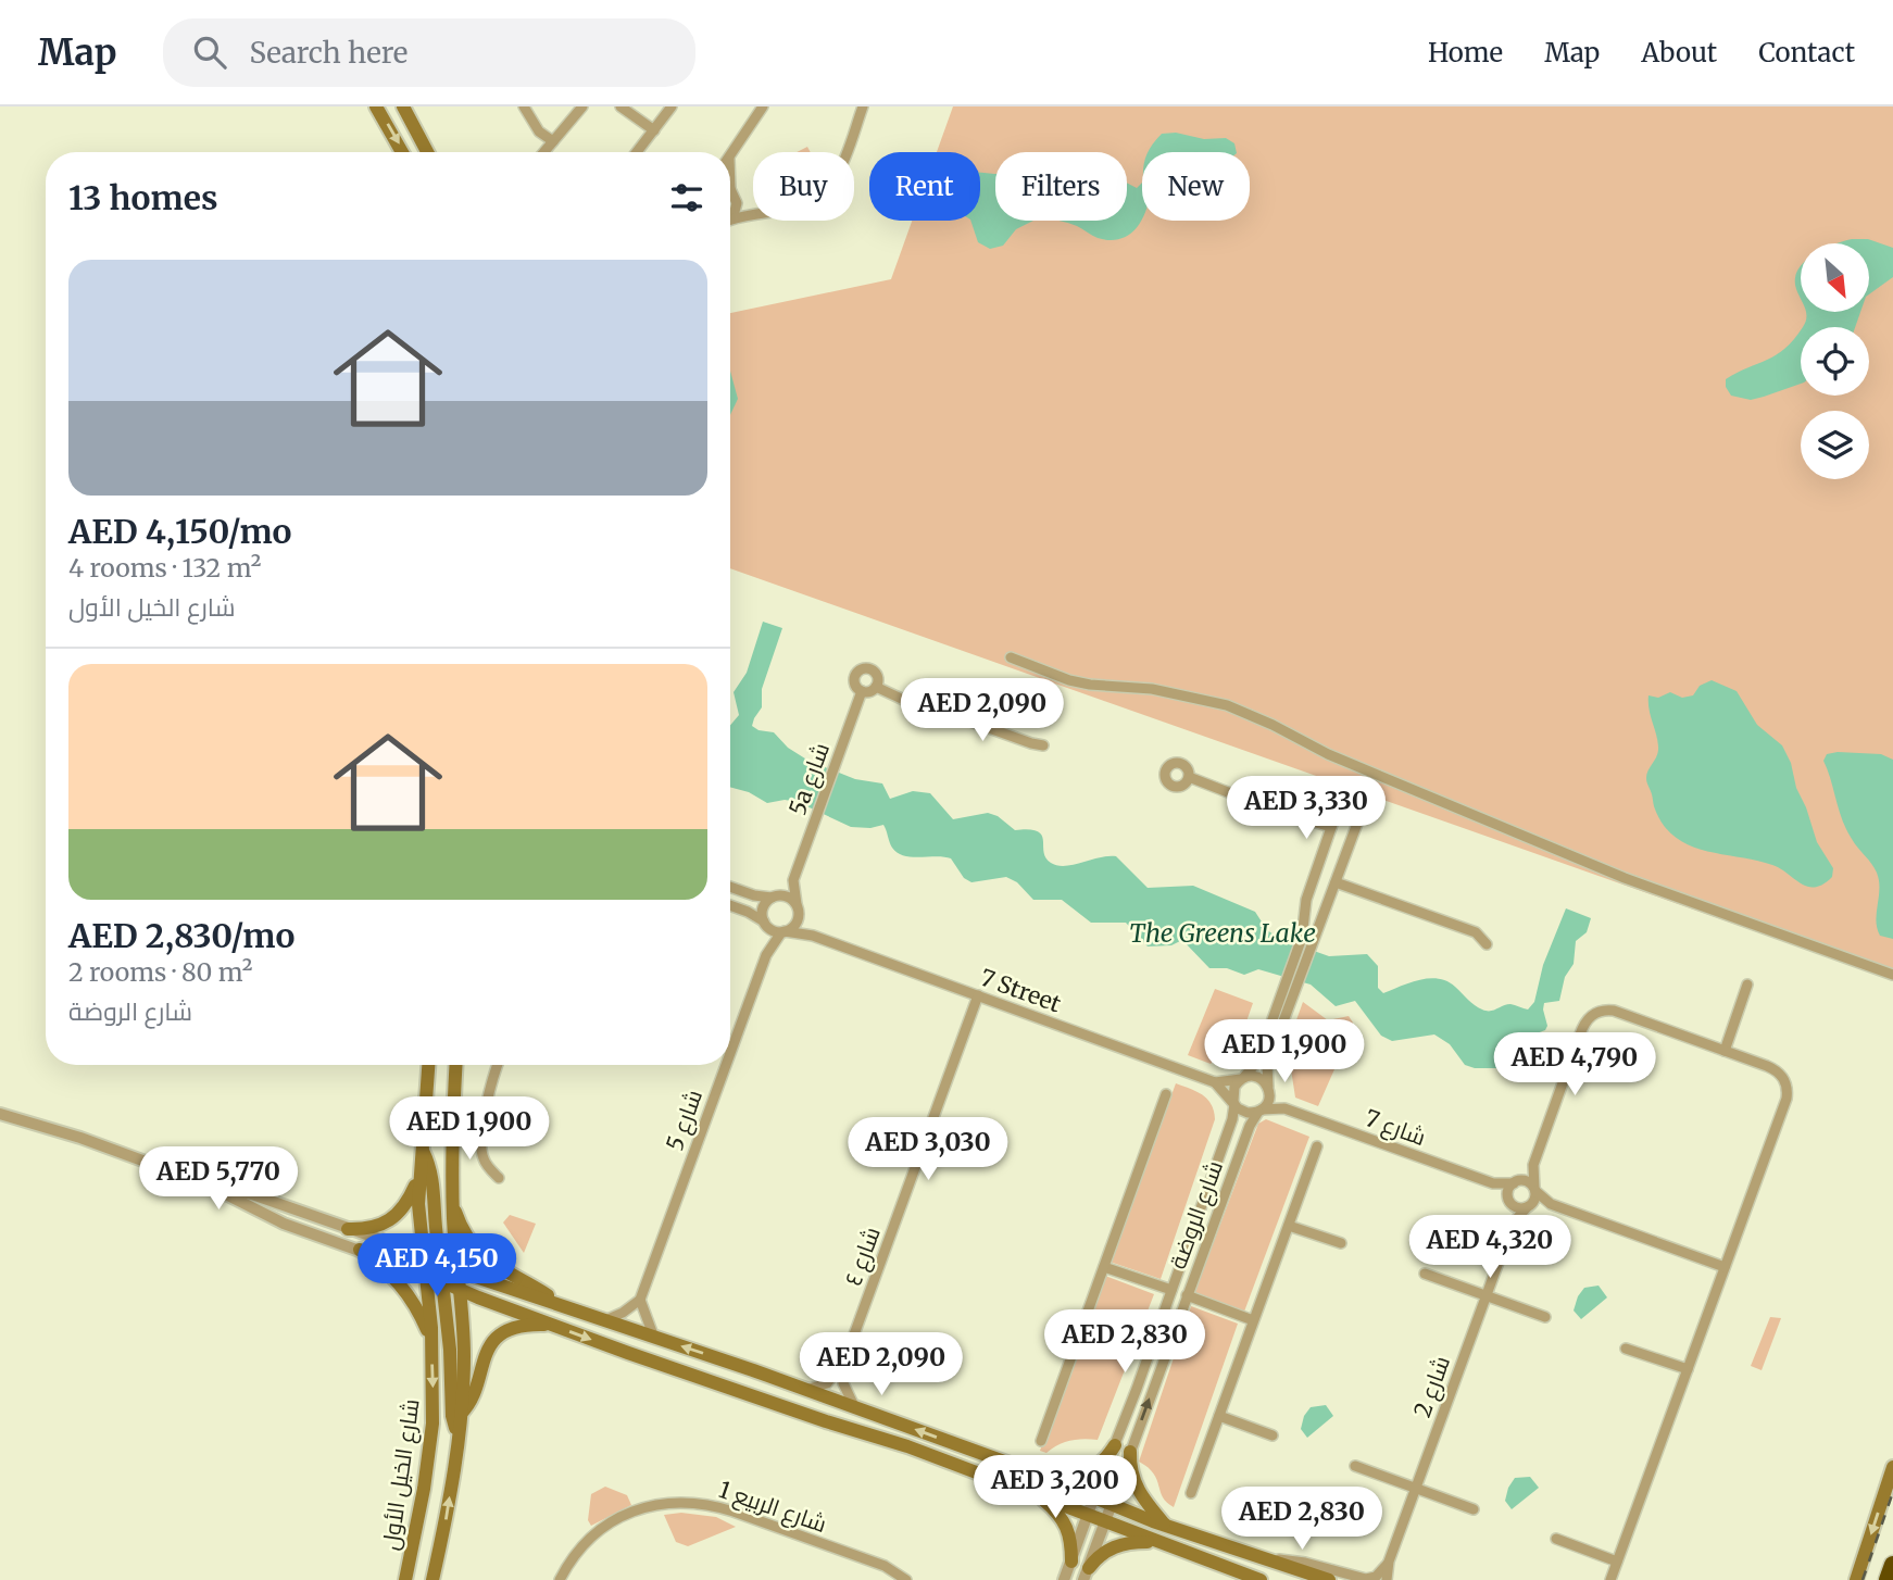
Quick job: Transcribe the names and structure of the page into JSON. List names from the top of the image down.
{
  "streets": {
    "main road": ["شارع الخيل الأول"],
    "street": [
      "5a شارع",
      "7 Street",
      "شارع 5",
      "شارع 7",
      "شارع الروضة",
      "شارع ٤",
      "شارع 2",
      "شارع الربيع 1"
    ]
  },
  "crossings": [
    ["5a شارع", "7 Street"],
    ["5a شارع", "شارع 5"],
    ["7 Street", "شارع 5"],
    ["7 Street", "شارع ٤"],
    ["شارع 7", "شارع الروضة"],
    ["شارع 7", "شارع 2"]
  ],
  "water": ["The Greens Lake"],
  "north": "bottom right",
  "page": {
    "header": "Map",
    "search": "Search here",
    "nav": [
      "Home",
      "Map",
      "About",
      "Contact"
    ],
    "chip": [
      "Buy",
      "Rent",
      "Filters",
      "New"
    ],
    "heading": "13 homes",
    "list": [
      {
        "name": "AED 4,150/mo",
        "note": "4 rooms · 132 m² · شارع الخيل الأول"
      },
      {
        "name": "AED 2,830/mo",
        "note": "2 rooms · 80 m² · شارع الروضة"
      }
    ],
    "price": [
      "AED 2,090",
      "AED 3,330",
      "AED 1,900",
      "AED 4,790",
      "AED 1,900",
      "AED 3,030",
      "AED 5,770",
      "AED 4,320",
      "AED 4,150",
      "AED 2,830",
      "AED 2,090",
      "AED 3,200",
      "AED 2,830"
    ]
  }
}
